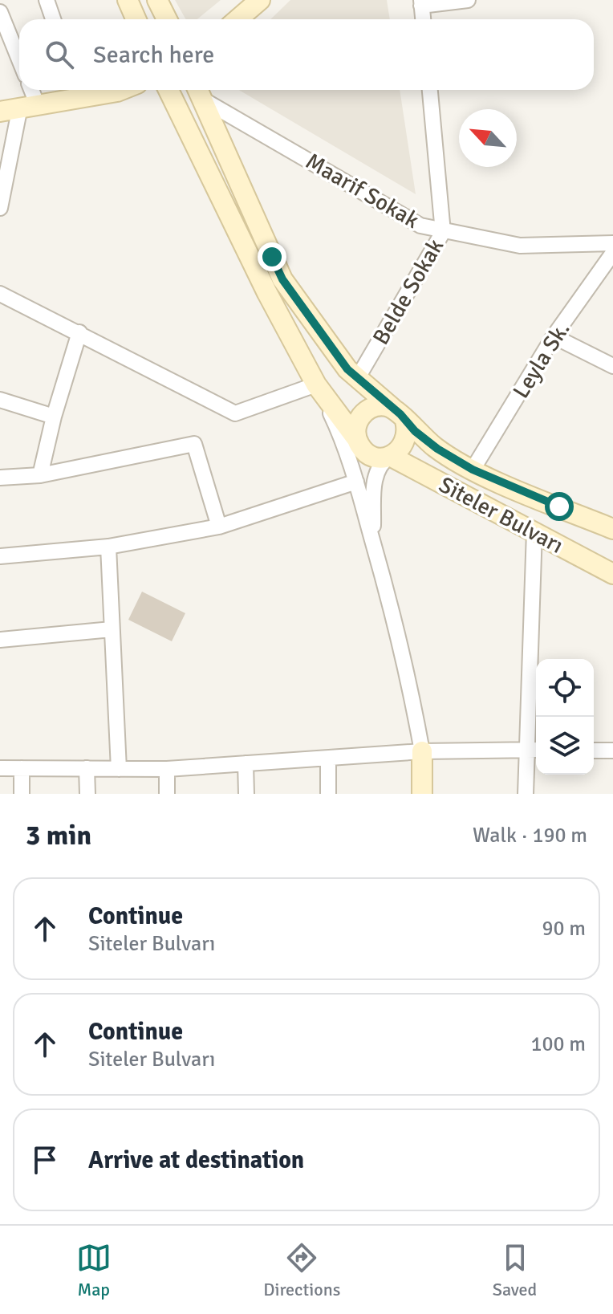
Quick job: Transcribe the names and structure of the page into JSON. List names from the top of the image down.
{
  "streets": {
    "main road": ["Siteler Bulvarı"],
    "street": ["Maarif Sokak", "Belde Sokak", "Leyla Sk."]
  },
  "crossings": [
    ["Maarif Sokak", "Belde Sokak"],
    ["Maarif Sokak", "Siteler Bulvarı"],
    ["Belde Sokak", "Siteler Bulvarı"],
    ["Leyla Sk.", "Siteler Bulvarı"]
  ],
  "north": "top left",
  "page": {
    "search": "Search here",
    "heading": ["3 min", "Walk · 190 m"],
    "list": [
      ["Continue", "Siteler Bulvarı", "90 m"],
      ["Continue", "Siteler Bulvarı", "100 m"],
      "Arrive at destination"
    ],
    "nav": ["Map", "Directions", "Saved"]
  }
}
